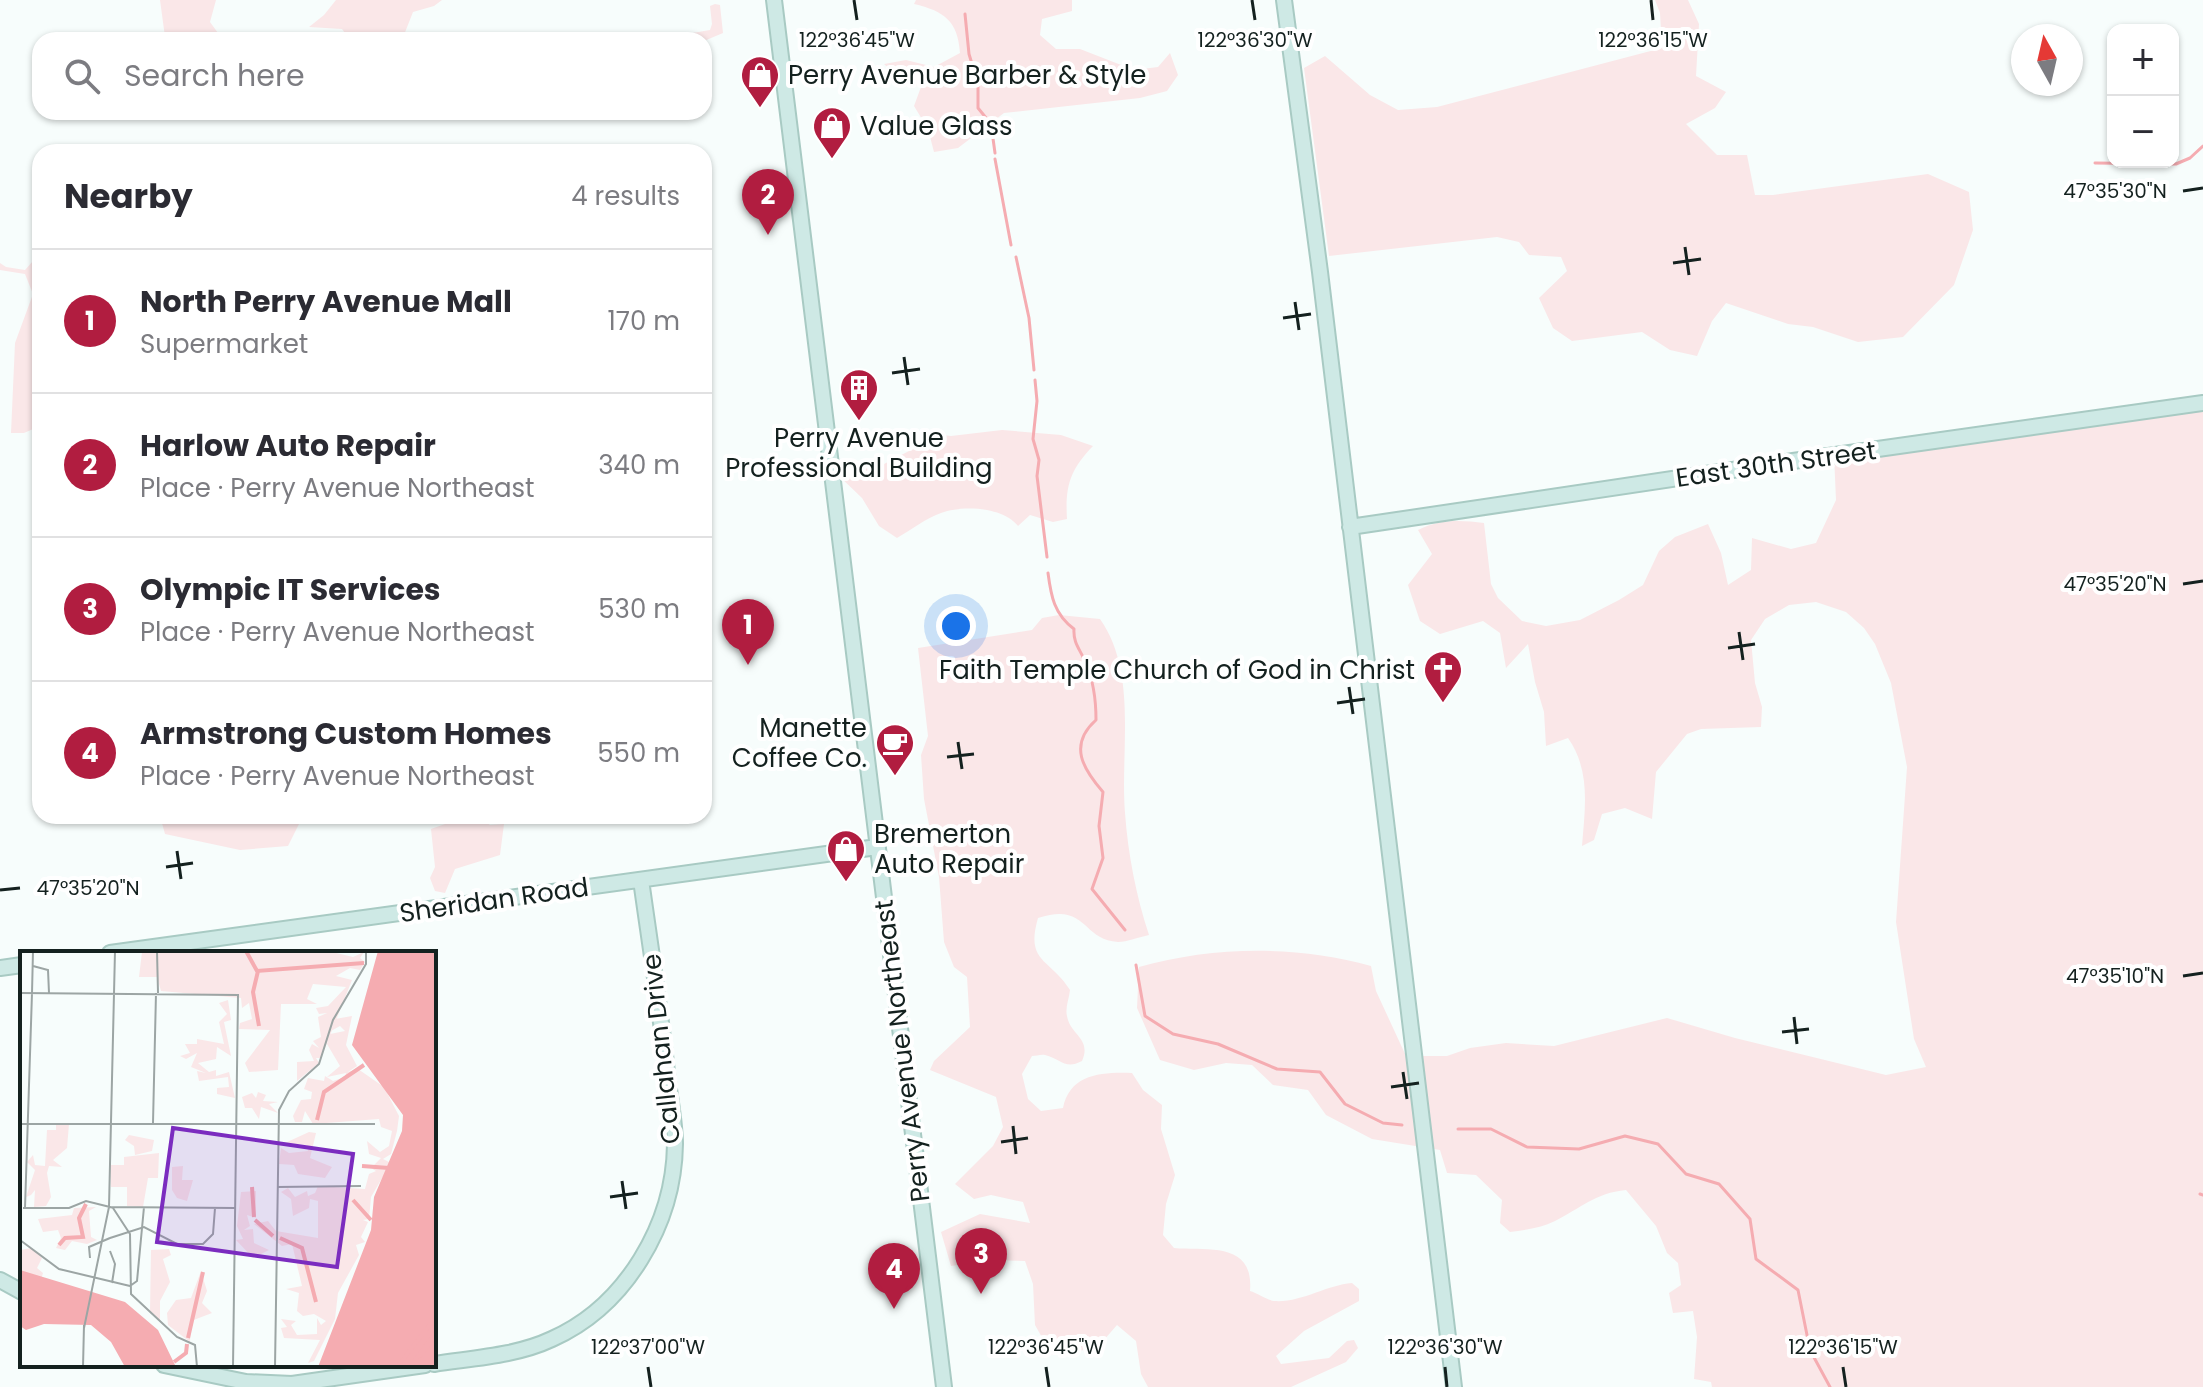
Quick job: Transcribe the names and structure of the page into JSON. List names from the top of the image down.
{
  "streets": {
    "main road": [
      "East 30th Street",
      "Sheridan Road",
      "Callahan Drive",
      "Perry Avenue Northeast"
    ]
  },
  "crossings": [
    ["Sheridan Road", "Callahan Drive"],
    ["Sheridan Road", "Perry Avenue Northeast"]
  ],
  "places": {
    "shop": ["Perry Avenue Barber & Style", "Value Glass", "Bremerton Auto Repair"],
    "building": ["Perry Avenue Professional Building"],
    "church": ["Faith Temple Church of God in Christ"],
    "cafe": ["Manette Coffee Co."]
  },
  "north": "top",
  "page": {
    "map_buttons": ["+", "−"],
    "search": "Search here",
    "heading": ["Nearby", "4 results"],
    "pins": [
      "2",
      "1",
      "3",
      "4"
    ],
    "list": [
      {
        "mark": "1",
        "name": "North Perry Avenue Mall",
        "note": "Supermarket",
        "value": "170 m"
      },
      {
        "mark": "2",
        "name": "Harlow Auto Repair",
        "note": "Place · Perry Avenue Northeast",
        "value": "340 m"
      },
      {
        "mark": "3",
        "name": "Olympic IT Services",
        "note": "Place · Perry Avenue Northeast",
        "value": "530 m"
      },
      {
        "mark": "4",
        "name": "Armstrong Custom Homes",
        "note": "Place · Perry Avenue Northeast",
        "value": "550 m"
      }
    ]
  },
  "coordinates": [
    "122°36'45\"W",
    "122°36'30\"W",
    "122°36'15\"W",
    "47°35'30\"N",
    "47°35'20\"N",
    "47°35'10\"N",
    "122°37'00\"W"
  ]
}
